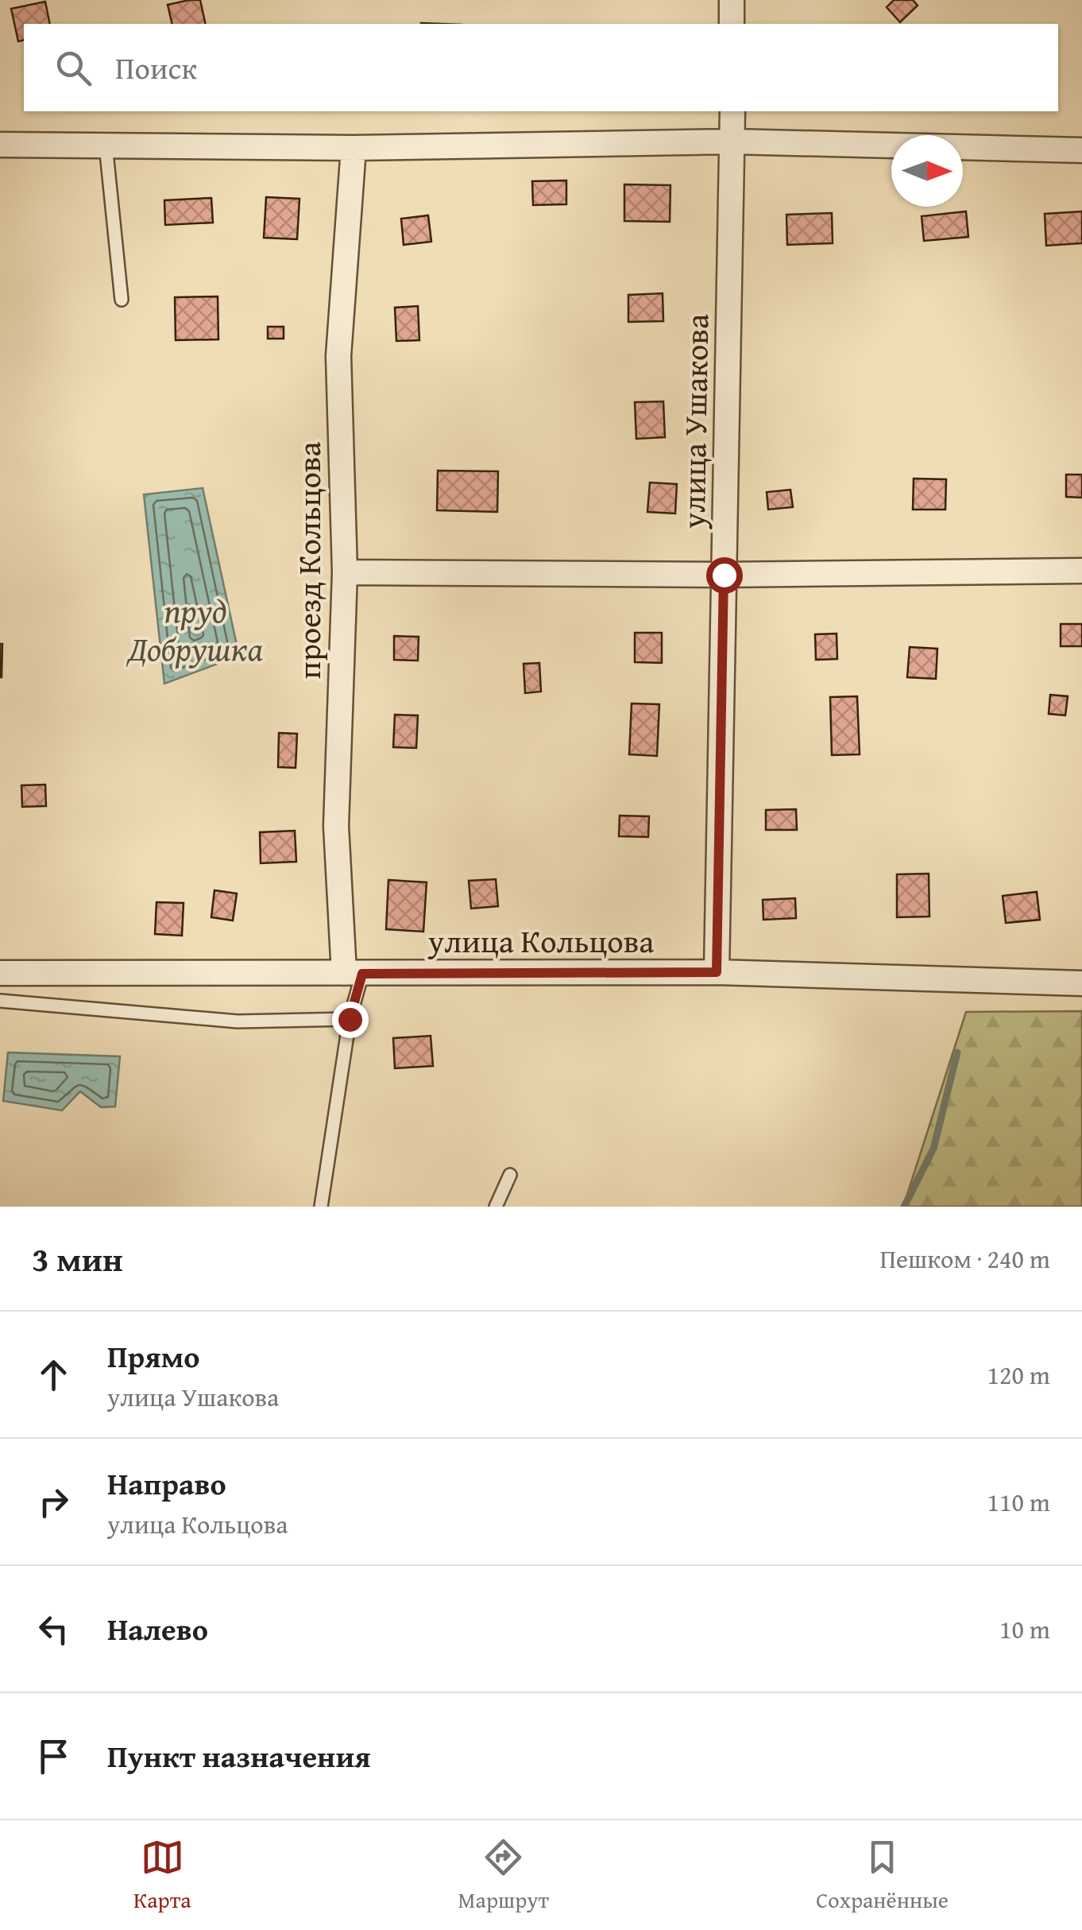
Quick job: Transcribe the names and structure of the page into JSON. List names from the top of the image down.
{
  "streets": {
    "street": ["улица Ушакова", "проезд Кольцова", "улица Кольцова"]
  },
  "crossings": [
    ["улица Ушакова", "улица Кольцова"],
    ["проезд Кольцова", "улица Кольцова"]
  ],
  "water": ["пруд Добрушка"],
  "north": "right",
  "page": {
    "search": "Поиск",
    "heading": ["3 мин", "Пешком · 240 m"],
    "list": [
      ["Прямо", "улица Ушакова", "120 m"],
      ["Направо", "улица Кольцова", "110 m"],
      ["Налево", "10 m"],
      "Пункт назначения"
    ],
    "nav": ["Карта", "Маршрут", "Сохранённые"]
  }
}
